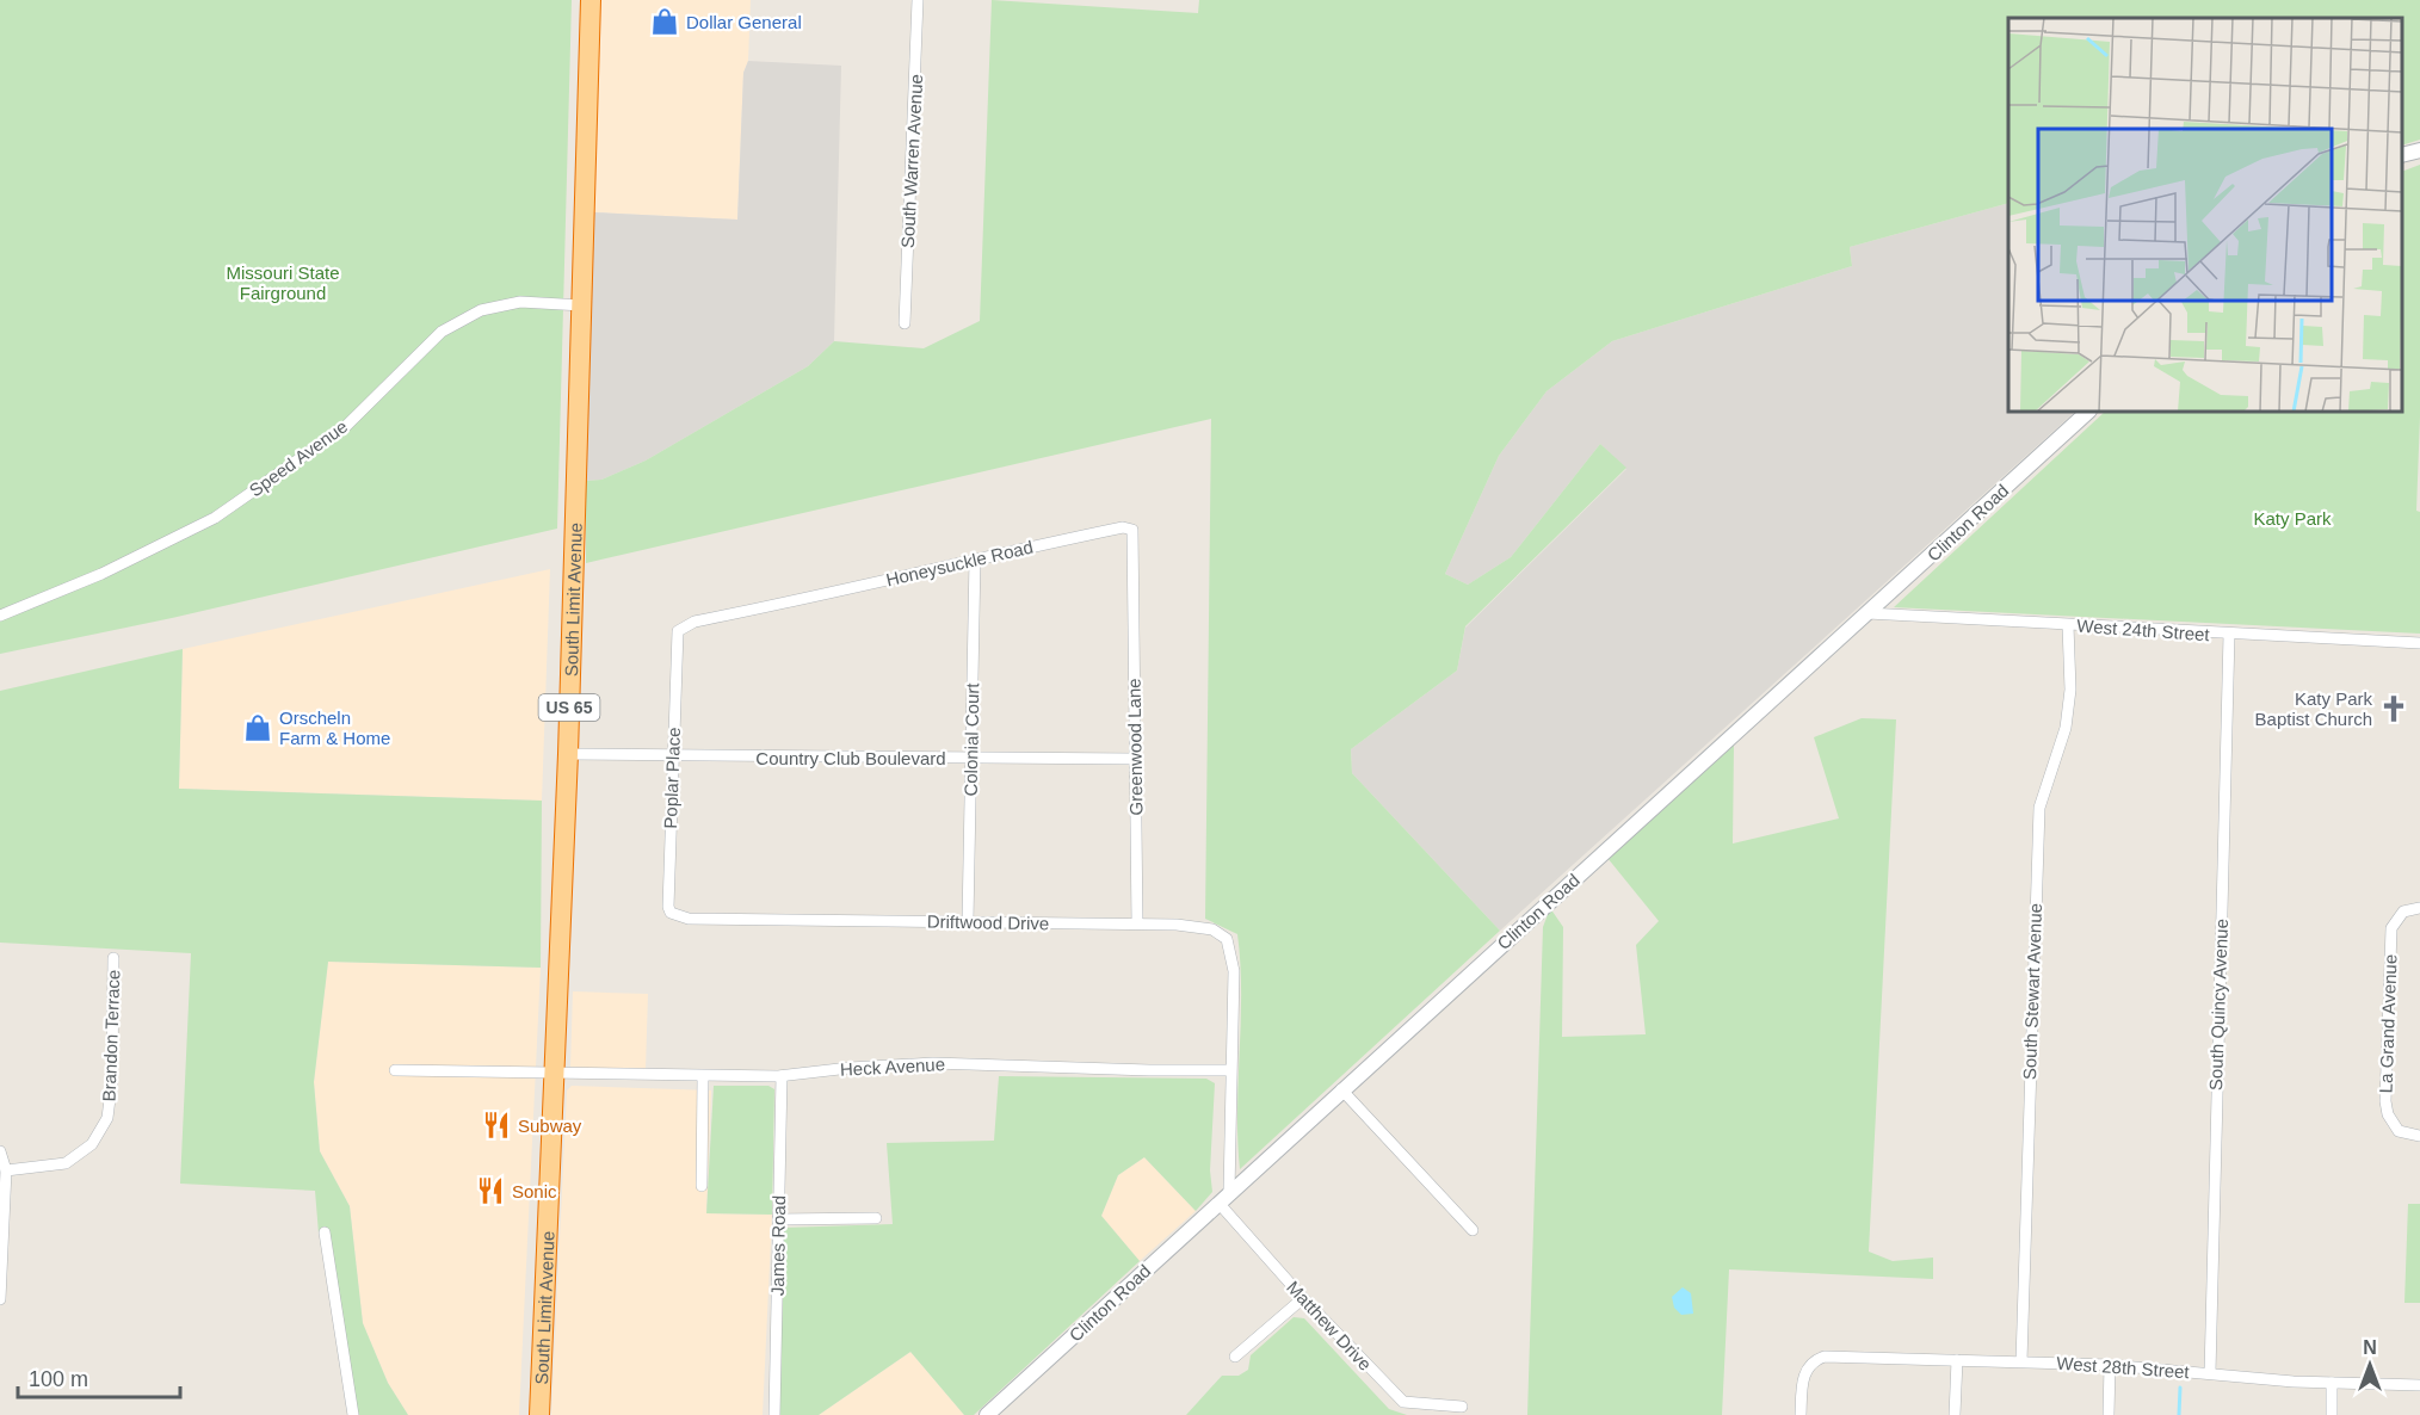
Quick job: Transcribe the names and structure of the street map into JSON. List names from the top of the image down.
{
  "streets": {
    "highway": ["South Limit Avenue", "US 65"],
    "street": [
      "South Warren Avenue",
      "Speed Avenue",
      "Clinton Road",
      "Honeysuckle Road",
      "West 24th Street",
      "Colonial Court",
      "Greenwood Lane",
      "Country Club Boulevard",
      "Poplar Place",
      "Driftwood Drive",
      "South Stewart Avenue",
      "South Quincy Avenue",
      "La Grand Avenue",
      "Brandon Terrace",
      "Heck Avenue",
      "James Road",
      "Matthew Drive",
      "West 28th Street"
    ]
  },
  "crossings": [
    ["Speed Avenue", "South Limit Avenue"],
    ["Clinton Road", "West 24th Street"],
    ["Clinton Road", "Matthew Drive"],
    ["Honeysuckle Road", "Colonial Court"],
    ["Honeysuckle Road", "Greenwood Lane"],
    ["Honeysuckle Road", "Poplar Place"],
    ["South Limit Avenue", "Country Club Boulevard"],
    ["South Limit Avenue", "Heck Avenue"],
    ["West 24th Street", "South Stewart Avenue"],
    ["West 24th Street", "South Quincy Avenue"],
    ["Colonial Court", "Country Club Boulevard"],
    ["Colonial Court", "Driftwood Drive"],
    ["Greenwood Lane", "Country Club Boulevard"],
    ["Greenwood Lane", "Driftwood Drive"],
    ["Country Club Boulevard", "Poplar Place"],
    ["Poplar Place", "Driftwood Drive"],
    ["Driftwood Drive", "Heck Avenue"],
    ["South Stewart Avenue", "West 28th Street"],
    ["South Quincy Avenue", "West 28th Street"],
    ["Heck Avenue", "James Road"]
  ],
  "parks": ["Missouri State Fairground", "Katy Park"],
  "places": {
    "shop": ["Dollar General", "Orscheln Farm & Home"],
    "church": ["Katy Park Baptist Church"],
    "restaurant": ["Subway", "Sonic"]
  },
  "scale_bar": "100 m",
  "north": "top"
}
